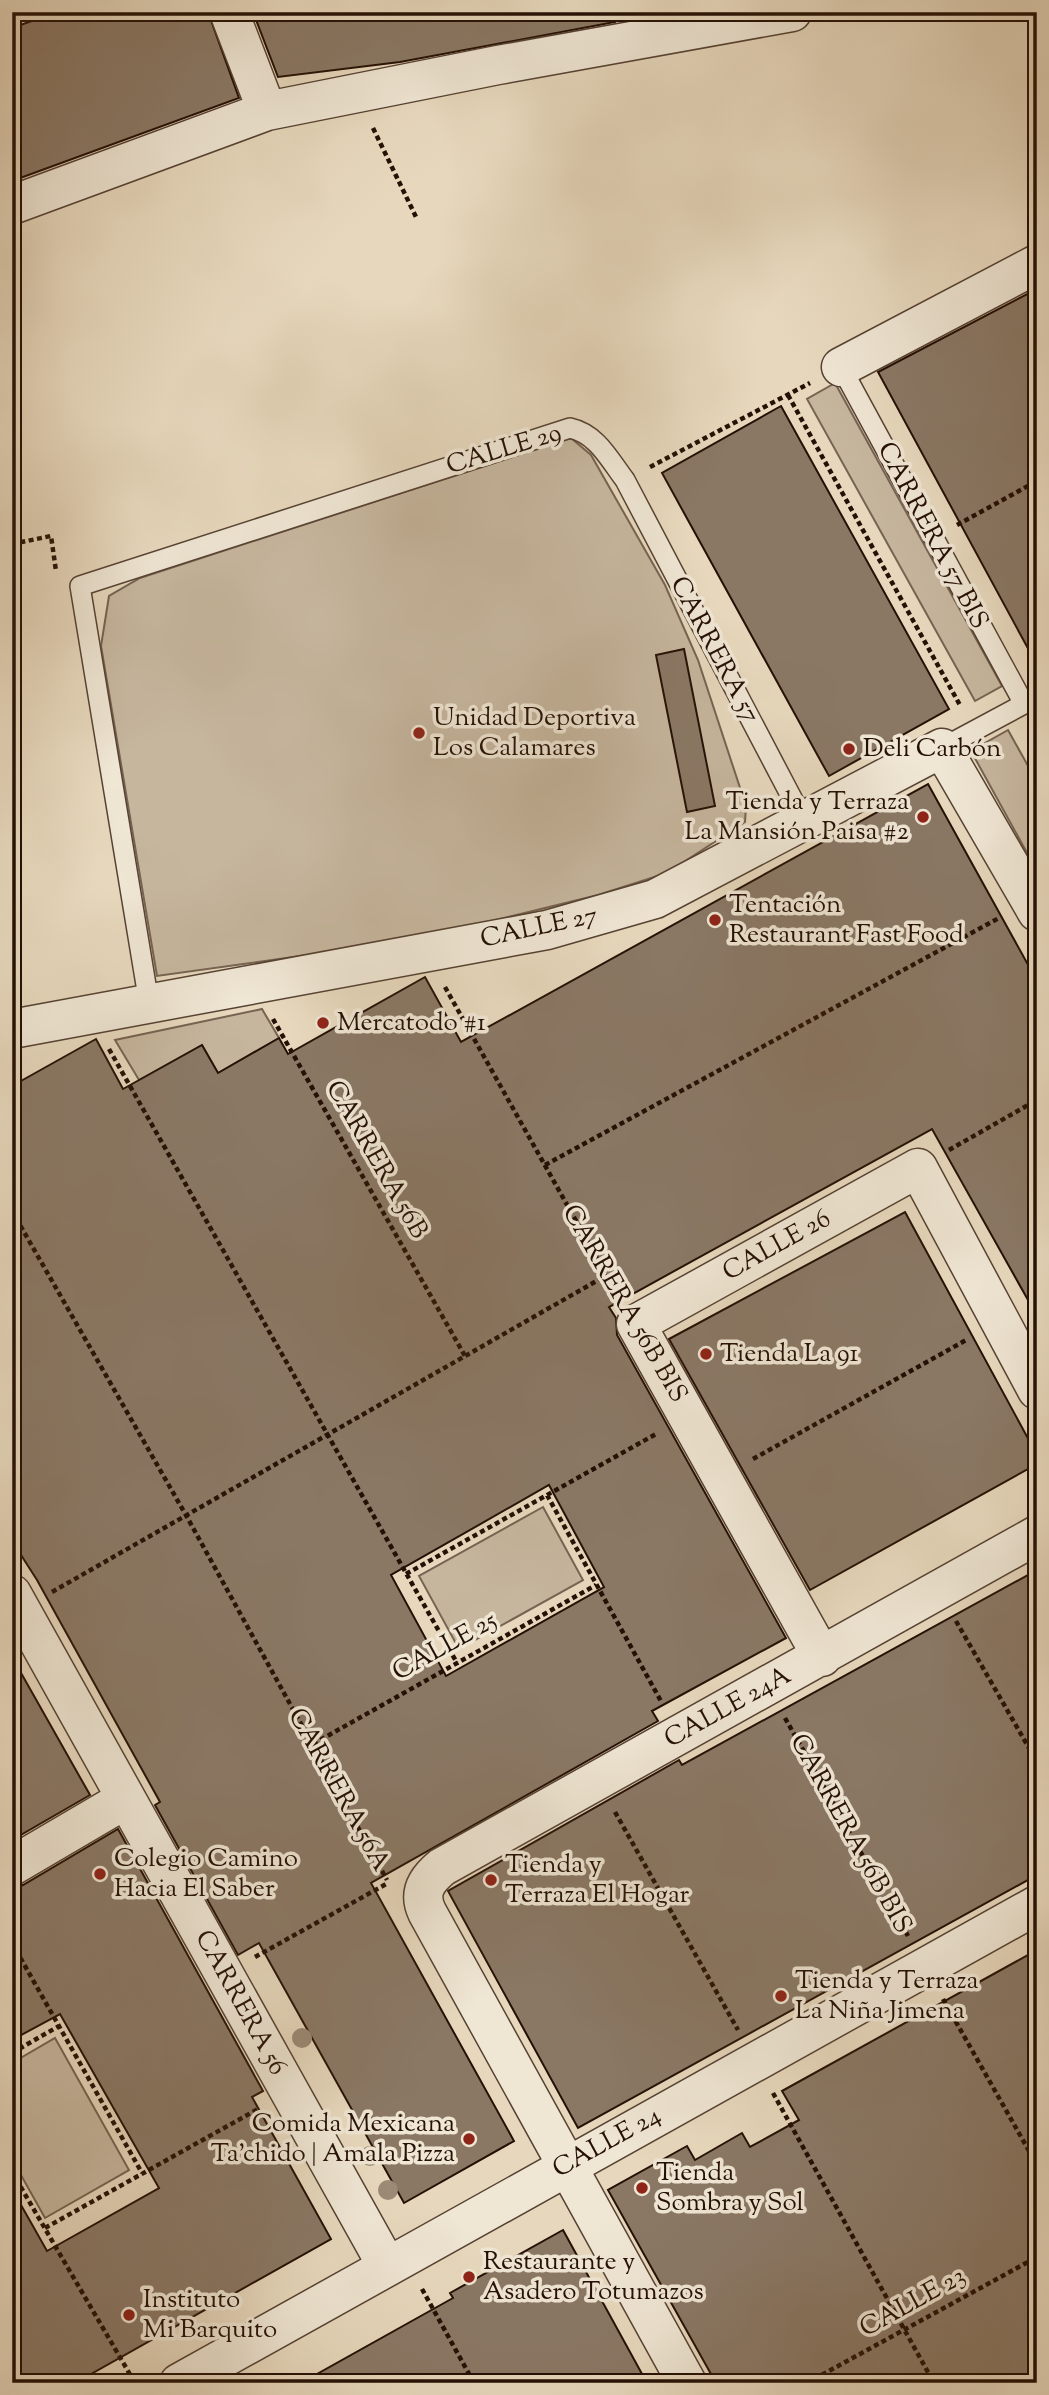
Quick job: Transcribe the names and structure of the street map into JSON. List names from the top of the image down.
{
  "streets": {
    "street": [
      "CALLE 27",
      "CALLE 26",
      "CARRERA 56B BIS",
      "CALLE 24A",
      "CARRERA 56A",
      "CARRERA 56",
      "CALLE 24"
    ],
    "lane": ["CALLE 29", "CARRERA 57 BIS", "CARRERA 57"],
    "path": ["CARRERA 56B", "CALLE 25", "CALLE 23"]
  },
  "crossings": [
    ["CALLE 29", "CARRERA 57"],
    ["CALLE 29", "CALLE 27"],
    ["CARRERA 57 BIS", "CALLE 27"],
    ["CARRERA 57", "CALLE 27"],
    ["CALLE 27", "CARRERA 56B"],
    ["CALLE 27", "CARRERA 56B BIS"],
    ["CALLE 26", "CARRERA 56B BIS"],
    ["CARRERA 56B BIS", "CALLE 24A"],
    ["CARRERA 56B BIS", "CALLE 24"],
    ["CALLE 25", "CARRERA 56A"],
    ["CALLE 24A", "CARRERA 56A"],
    ["CARRERA 56A", "CALLE 24"],
    ["CARRERA 56", "CALLE 24"]
  ],
  "places": [
    "Unidad Deportiva Los Calamares",
    "Deli Carbón",
    "Tienda y Terraza La Mansión Paisa #2",
    "Tentación Restaurant Fast Food",
    "Mercatodo #1",
    "Tienda La 91",
    "Colegio Camino Hacia El Saber",
    "Tienda y Terraza El Hogar",
    "Tienda y Terraza La Niña Jimena",
    "Comida Mexicana Ta'chido | Amala Pizza",
    "Tienda Sombra y Sol",
    "Restaurante y Asadero Totumazos",
    "Instituto Mi Barquito"
  ]
}
